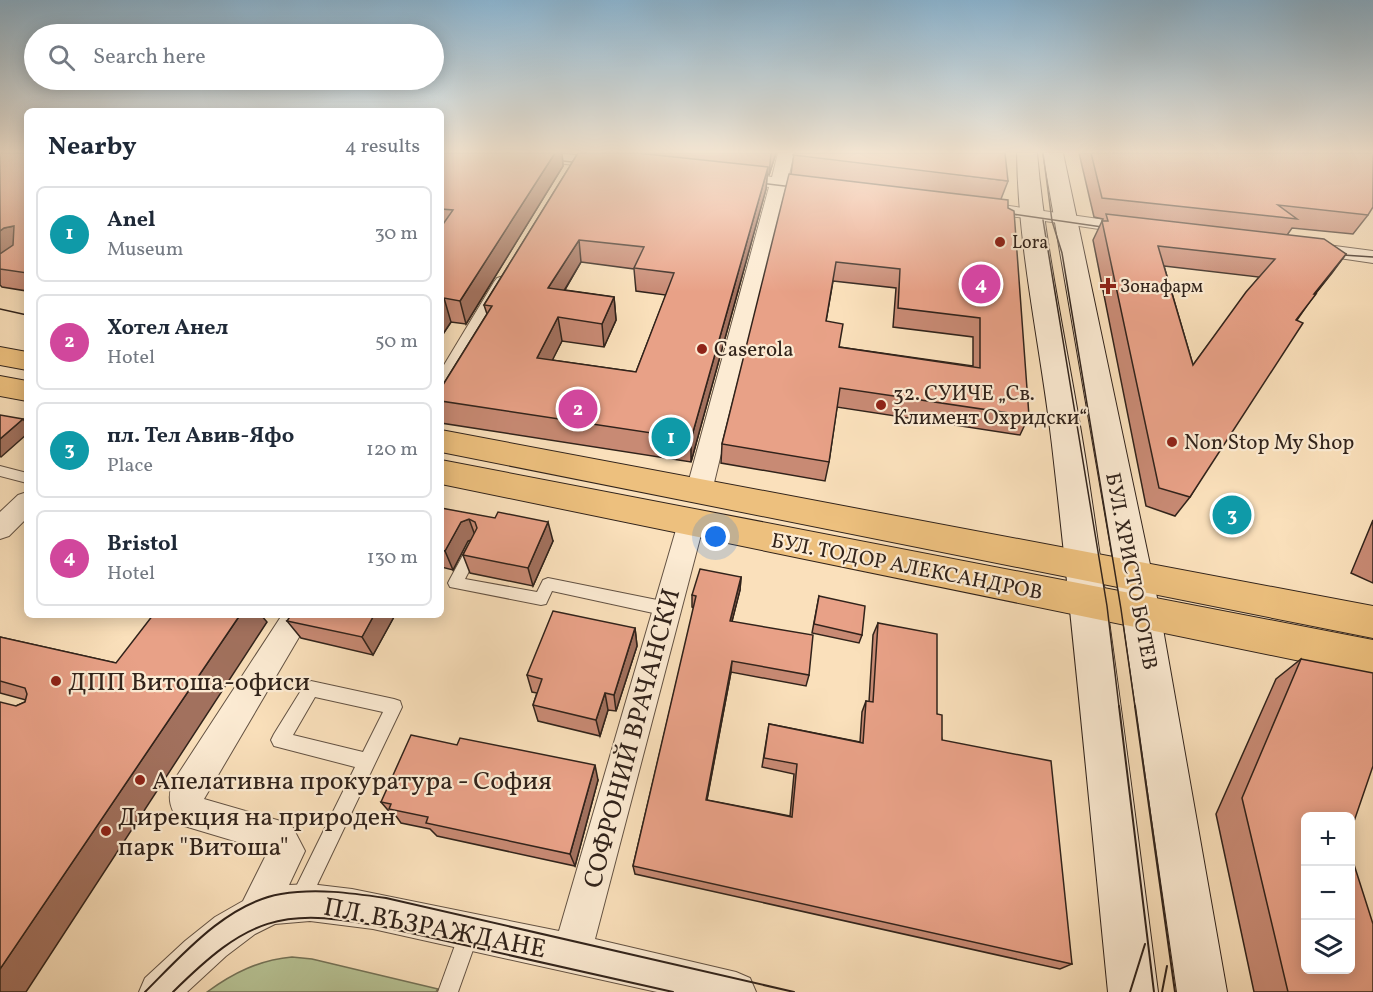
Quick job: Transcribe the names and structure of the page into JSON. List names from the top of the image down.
{
  "streets": {
    "main road": ["БУЛ. ТОДОР АЛЕКСАНДРОВ", "БУЛ. ХРИСТО БОТЕВ"],
    "street": ["СОФРОНИЙ ВРАЧАНСКИ", "ПЛ. ВЪЗРАЖДАНЕ"]
  },
  "crossings": [
    ["БУЛ. ТОДОР АЛЕКСАНДРОВ", "БУЛ. ХРИСТО БОТЕВ"],
    ["БУЛ. ТОДОР АЛЕКСАНДРОВ", "СОФРОНИЙ ВРАЧАНСКИ"],
    ["СОФРОНИЙ ВРАЧАНСКИ", "ПЛ. ВЪЗРАЖДАНЕ"]
  ],
  "places": {
    "other": [
      "Lora",
      "Caserola",
      "32. СУИЧЕ „Св. Климент Охридски“",
      "Non Stop My Shop",
      "ДПП Витоша-офиси",
      "Апелативна прокуратура - София",
      "Дирекция на природен парк \"Витоша\""
    ],
    "health": ["Зонафарм"]
  },
  "page": {
    "search": "Search here",
    "heading": ["Nearby", "4 results"],
    "list": [
      {
        "mark": "1",
        "name": "Anel",
        "note": "Museum",
        "value": "30 m"
      },
      {
        "mark": "2",
        "name": "Хотел Анел",
        "note": "Hotel",
        "value": "50 m"
      },
      {
        "mark": "3",
        "name": "пл. Тел Авив-Яфо",
        "note": "Place",
        "value": "120 m"
      },
      {
        "mark": "4",
        "name": "Bristol",
        "note": "Hotel",
        "value": "130 m"
      }
    ],
    "pins": [
      "4",
      "2",
      "1",
      "3"
    ],
    "map_buttons": ["+", "−"]
  }
}
